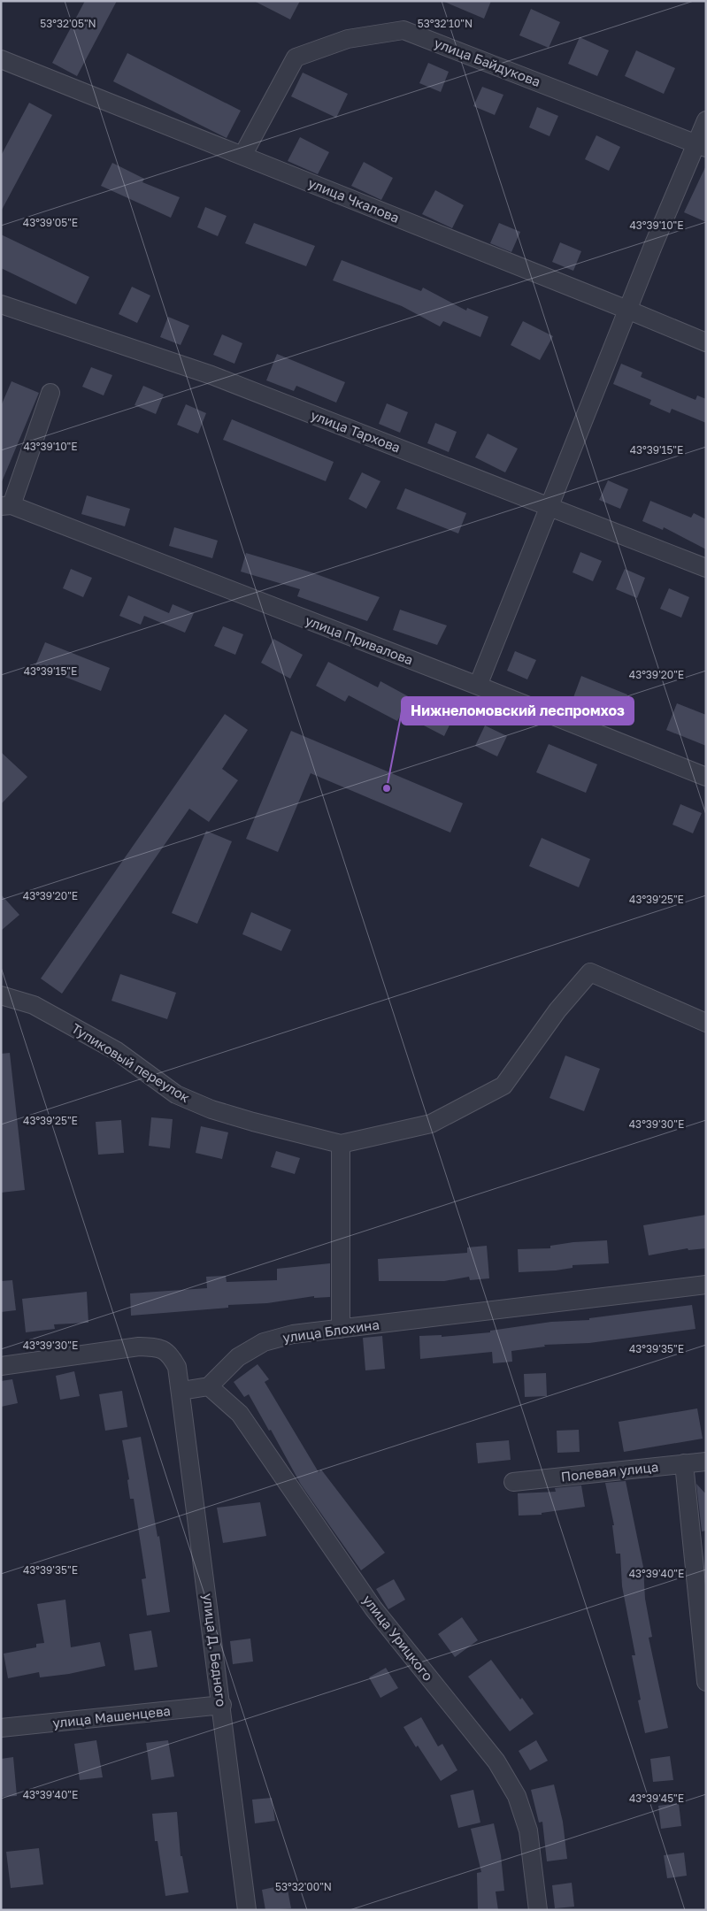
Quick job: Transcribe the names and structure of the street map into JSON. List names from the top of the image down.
{
  "streets": {
    "street": [
      "улица Байдукова",
      "улица Чкалова",
      "улица Тархова",
      "улица Привалова",
      "Тупиковый переулок",
      "улица Блохина",
      "Полевая улица",
      "улица Урицкого",
      "улица Д. Бедного",
      "улица Машенцева"
    ]
  },
  "crossings": [
    ["улица Байдукова", "улица Чкалова"],
    ["улица Блохина", "улица Урицкого"],
    ["улица Д. Бедного", "улица Машенцева"]
  ],
  "places": ["Нижнеломовский леспромхоз"],
  "coordinates": [
    "53°32'05\"N",
    "53°32'10\"N",
    "43°39'05\"E",
    "43°39'10\"E",
    "43°39'15\"E",
    "43°39'20\"E",
    "43°39'25\"E",
    "43°39'30\"E",
    "43°39'35\"E",
    "43°39'40\"E",
    "43°39'45\"E",
    "53°32'00\"N"
  ]
}
